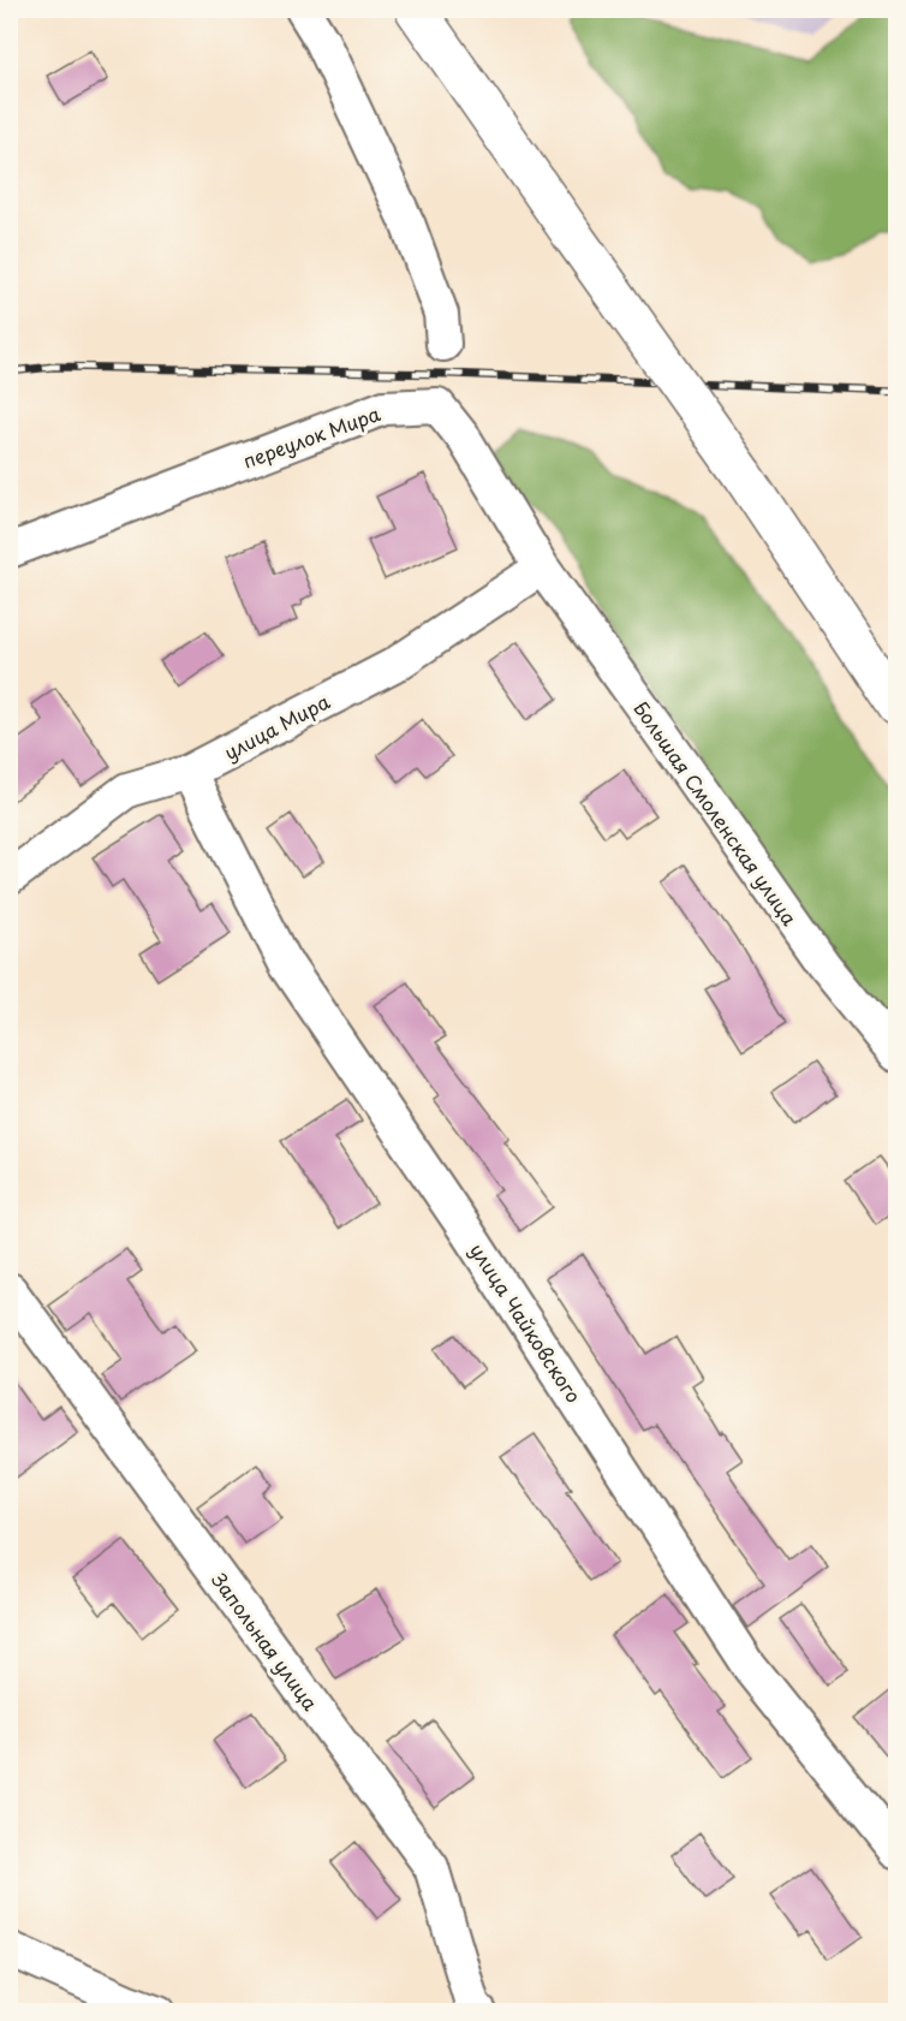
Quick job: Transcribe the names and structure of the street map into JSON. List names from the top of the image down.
{
  "streets": {
    "street": [
      "переулок Мира",
      "улица Мира",
      "Большая Смоленская улица",
      "улица Чайковского",
      "Запольная улица"
    ]
  },
  "crossings": [
    ["переулок Мира", "улица Мира"],
    ["переулок Мира", "Большая Смоленская улица"],
    ["улица Мира", "Большая Смоленская улица"],
    ["улица Мира", "улица Чайковского"]
  ]
}
